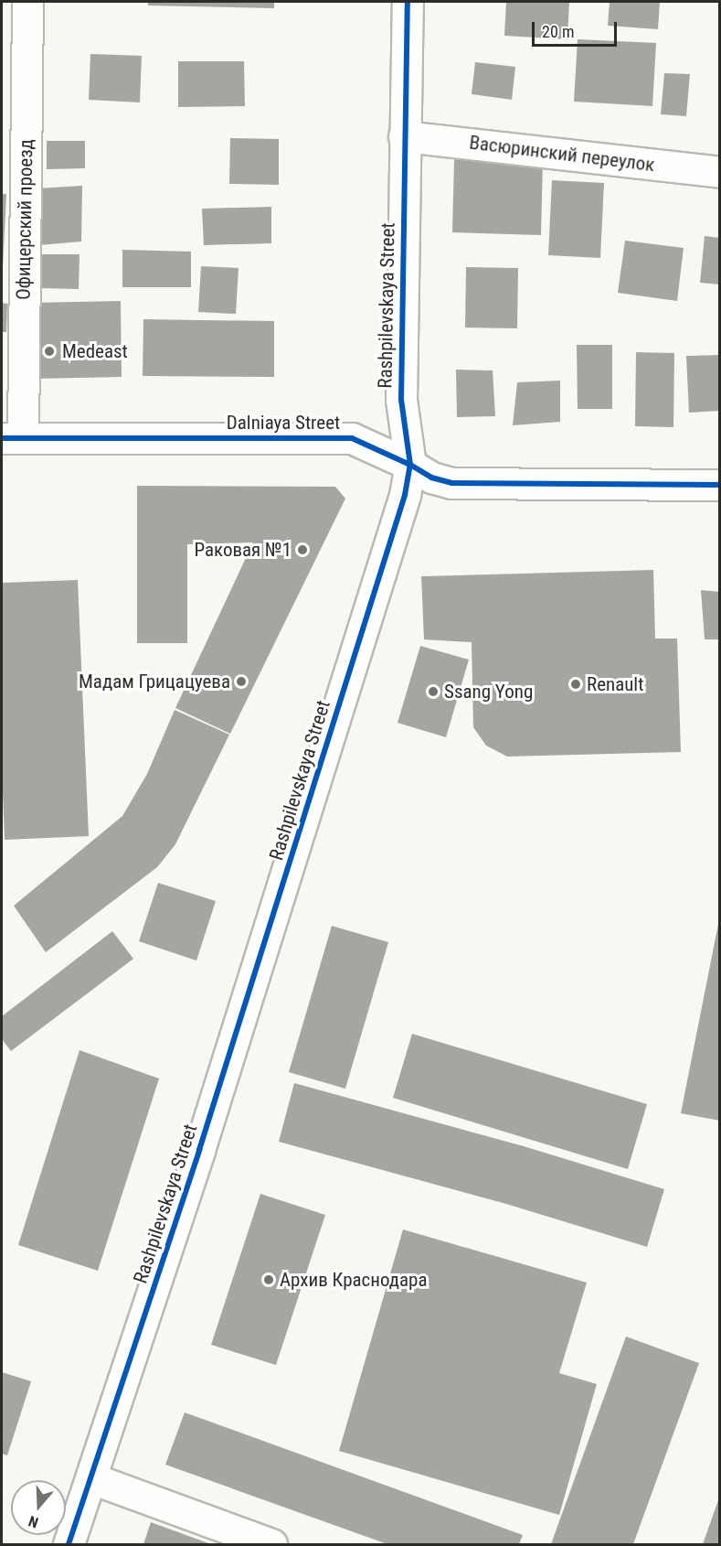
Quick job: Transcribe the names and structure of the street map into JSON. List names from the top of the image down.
{
  "streets": {
    "street": [
      "Васюринский переулок",
      "Офицерский проезд",
      "Rashpilevskaya Street",
      "Dalniaya Street"
    ]
  },
  "crossings": [
    ["Васюринский переулок", "Rashpilevskaya Street"],
    ["Офицерский проезд", "Dalniaya Street"],
    ["Rashpilevskaya Street", "Dalniaya Street"]
  ],
  "places": [
    "Medeast",
    "Раковая №1",
    "Мадам Грицацуева",
    "Renault",
    "Ssang Yong",
    "Архив Краснодара"
  ],
  "scale_bar": "20 m",
  "north": "bottom"
}
